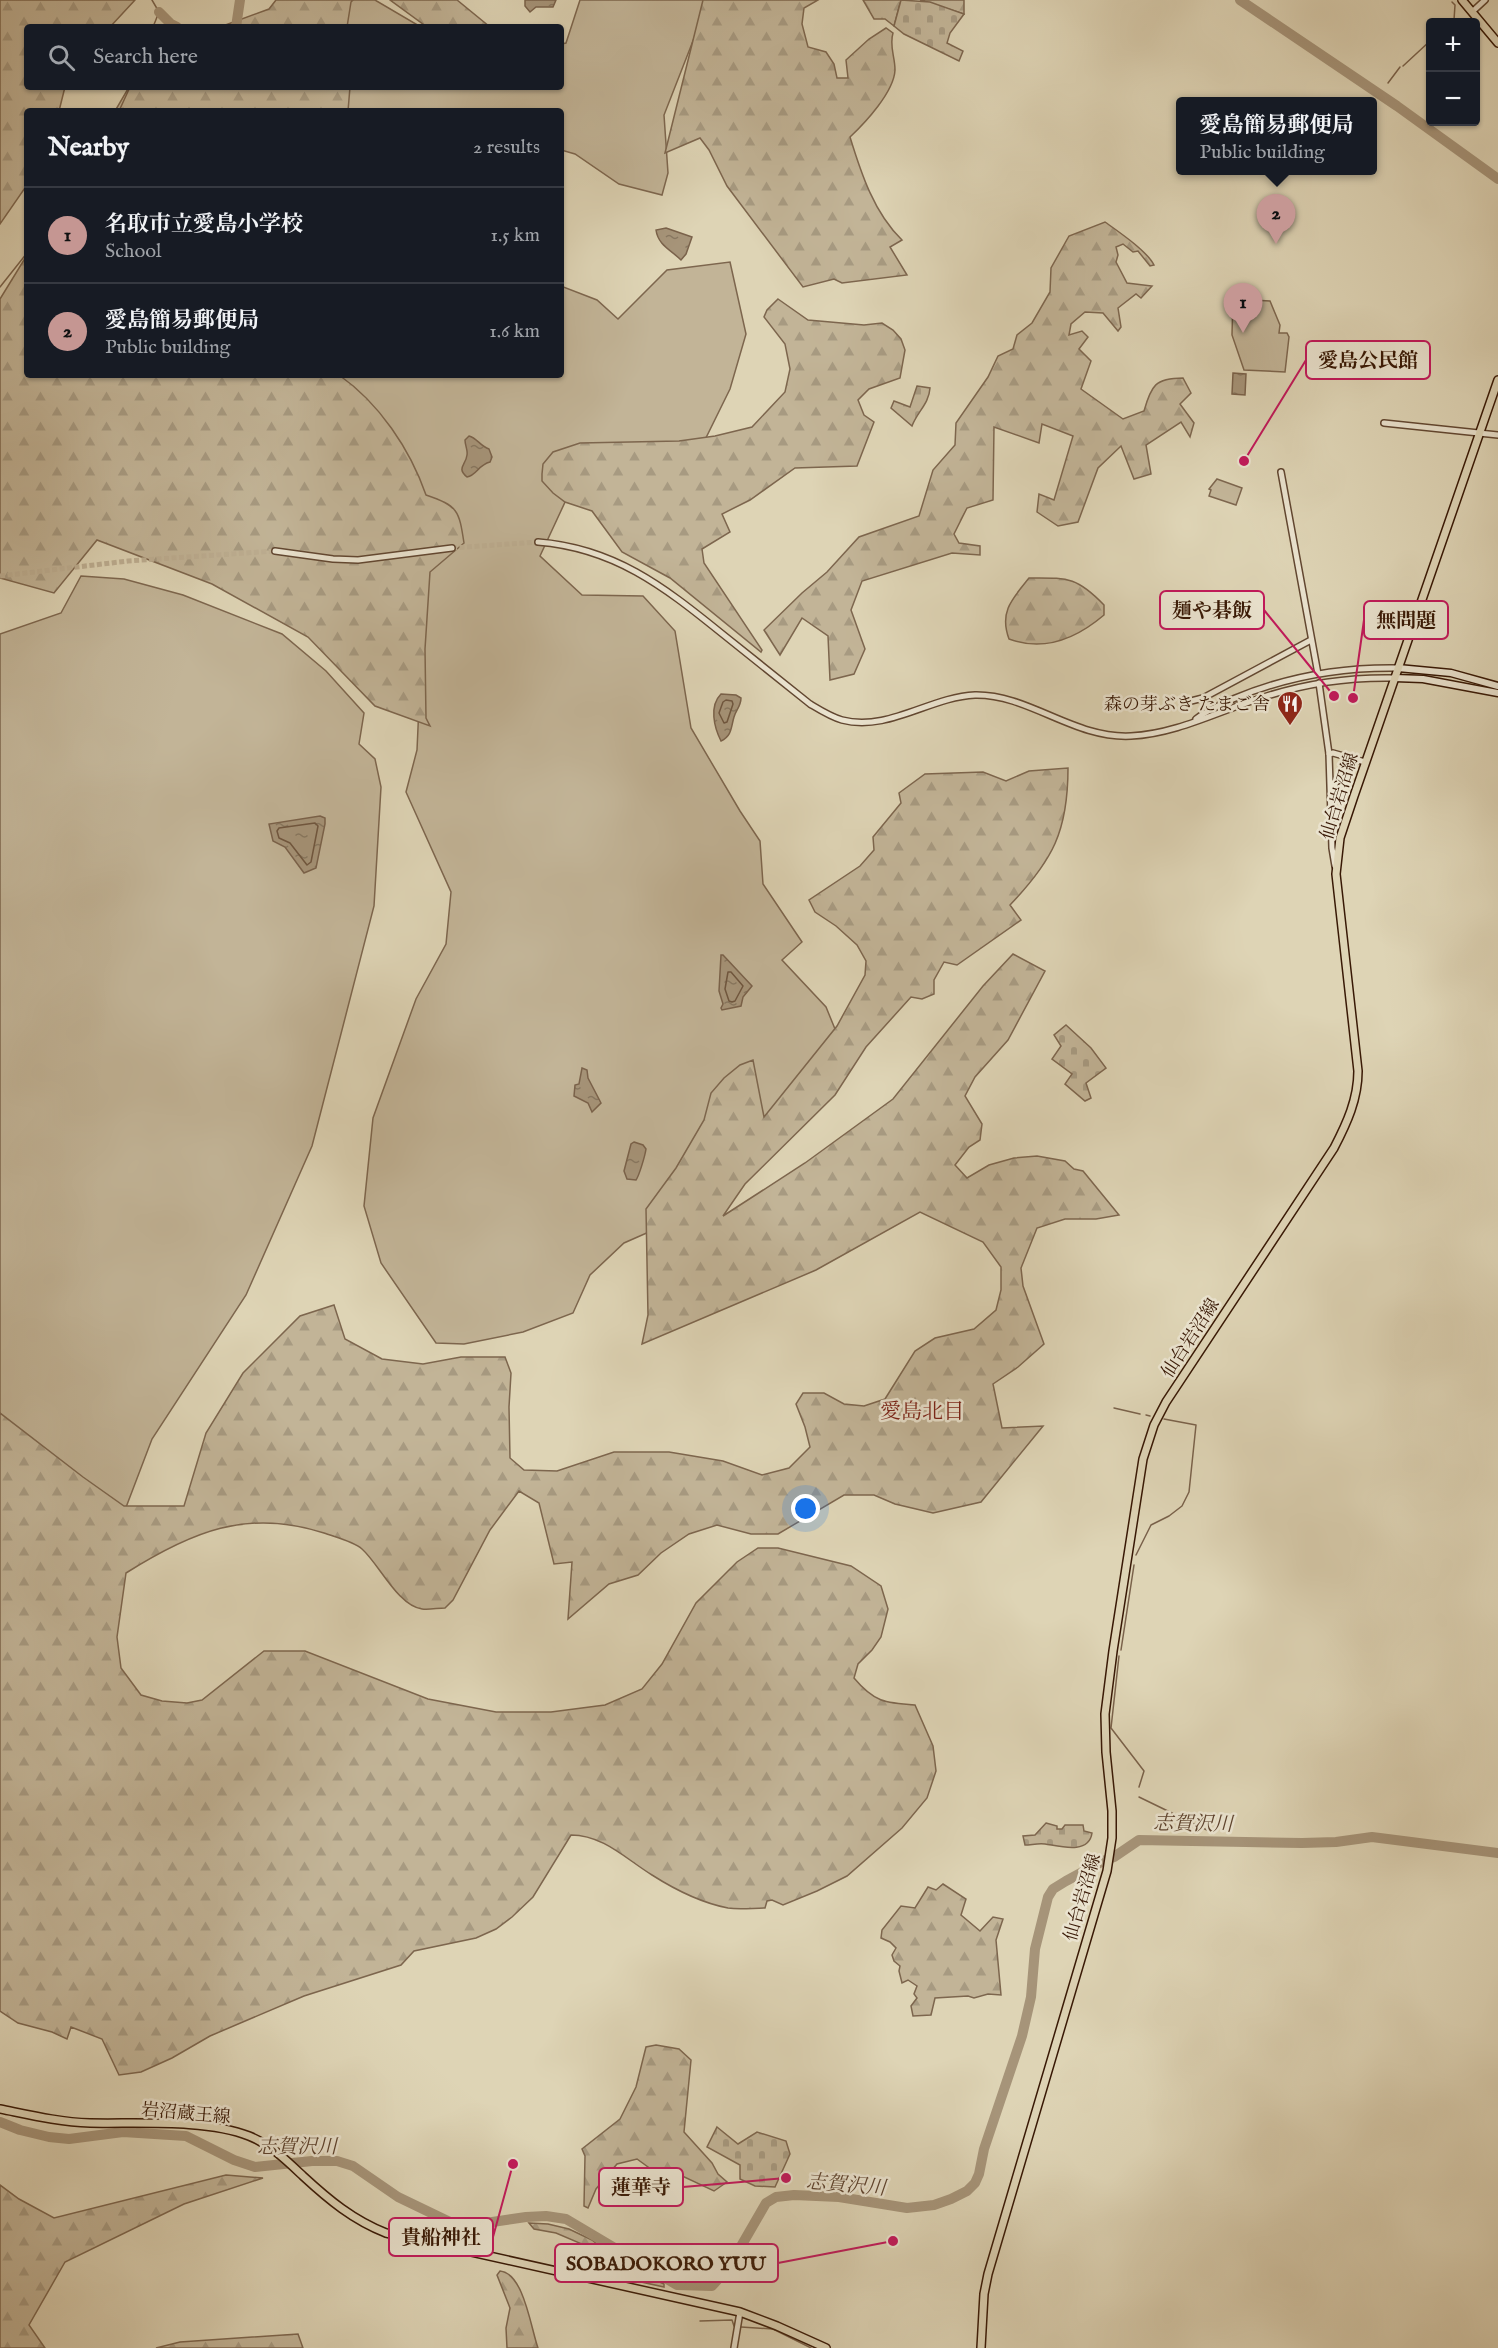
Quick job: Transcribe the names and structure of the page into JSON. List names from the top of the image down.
{
  "streets": {
    "main road": ["仙台岩沼線", "岩沼蔵王線"]
  },
  "districts": ["愛島北目"],
  "water": ["志賀沢川"],
  "places": {
    "other": [
      "愛島公民館",
      "麺や碁飯",
      "無問題",
      "貴船神社",
      "蓮華寺",
      "SOBADOKORO YUU"
    ],
    "restaurant": ["森の芽ぶき たまご舎"]
  },
  "page": {
    "map_buttons": ["+", "−"],
    "search": "Search here",
    "popup": ["愛島簡易郵便局", "Public building"],
    "heading": ["Nearby", "2 results"],
    "list": [
      {
        "mark": "1",
        "name": "名取市立愛島小学校",
        "note": "School",
        "value": "1.5 km"
      },
      {
        "mark": "2",
        "name": "愛島簡易郵便局",
        "note": "Public building",
        "value": "1.6 km"
      }
    ],
    "pins": ["2", "1"]
  }
}
